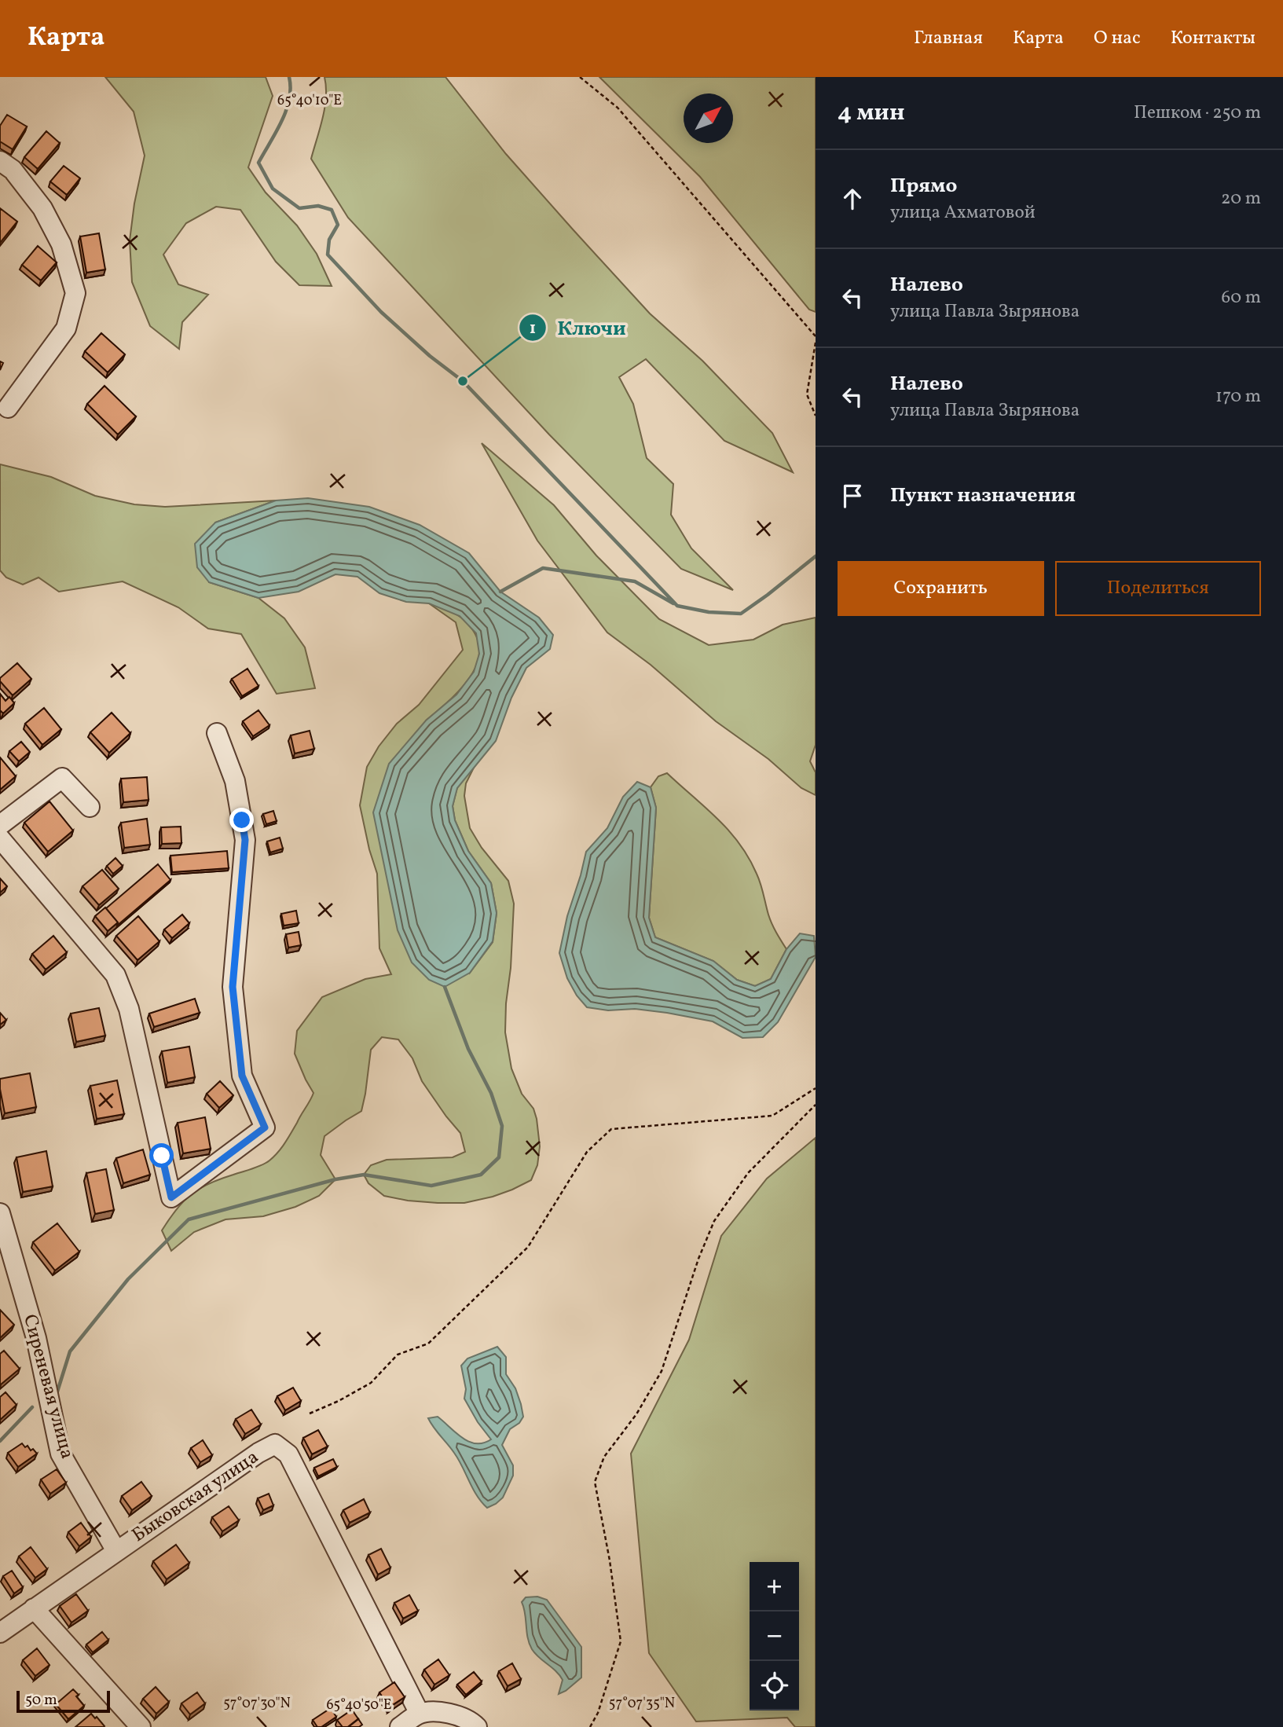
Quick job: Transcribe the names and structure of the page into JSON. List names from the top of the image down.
{
  "streets": {
    "street": ["Сиреневая улица", "Быковская улица"]
  },
  "crossings": [
    ["Сиреневая улица", "Быковская улица"]
  ],
  "places": ["Ключи"],
  "scale_bar": "50 m",
  "north": "top right",
  "page": {
    "header": "Карта",
    "nav": [
      "Главная",
      "Карта",
      "О нас",
      "Контакты"
    ],
    "heading": ["4 мин", "Пешком · 250 m"],
    "list": [
      ["Прямо", "улица Ахматовой", "20 m"],
      ["Налево", "улица Павла Зырянова", "60 m"],
      ["Налево", "улица Павла Зырянова", "170 m"],
      "Пункт назначения"
    ],
    "buttons": ["Сохранить", "Поделиться"],
    "map_buttons": ["+", "−"],
    "scale": "50 m"
  },
  "coordinates": [
    "65°40'10\"E",
    "57°07'30\"N",
    "57°07'35\"N",
    "65°40'50\"E"
  ]
}
